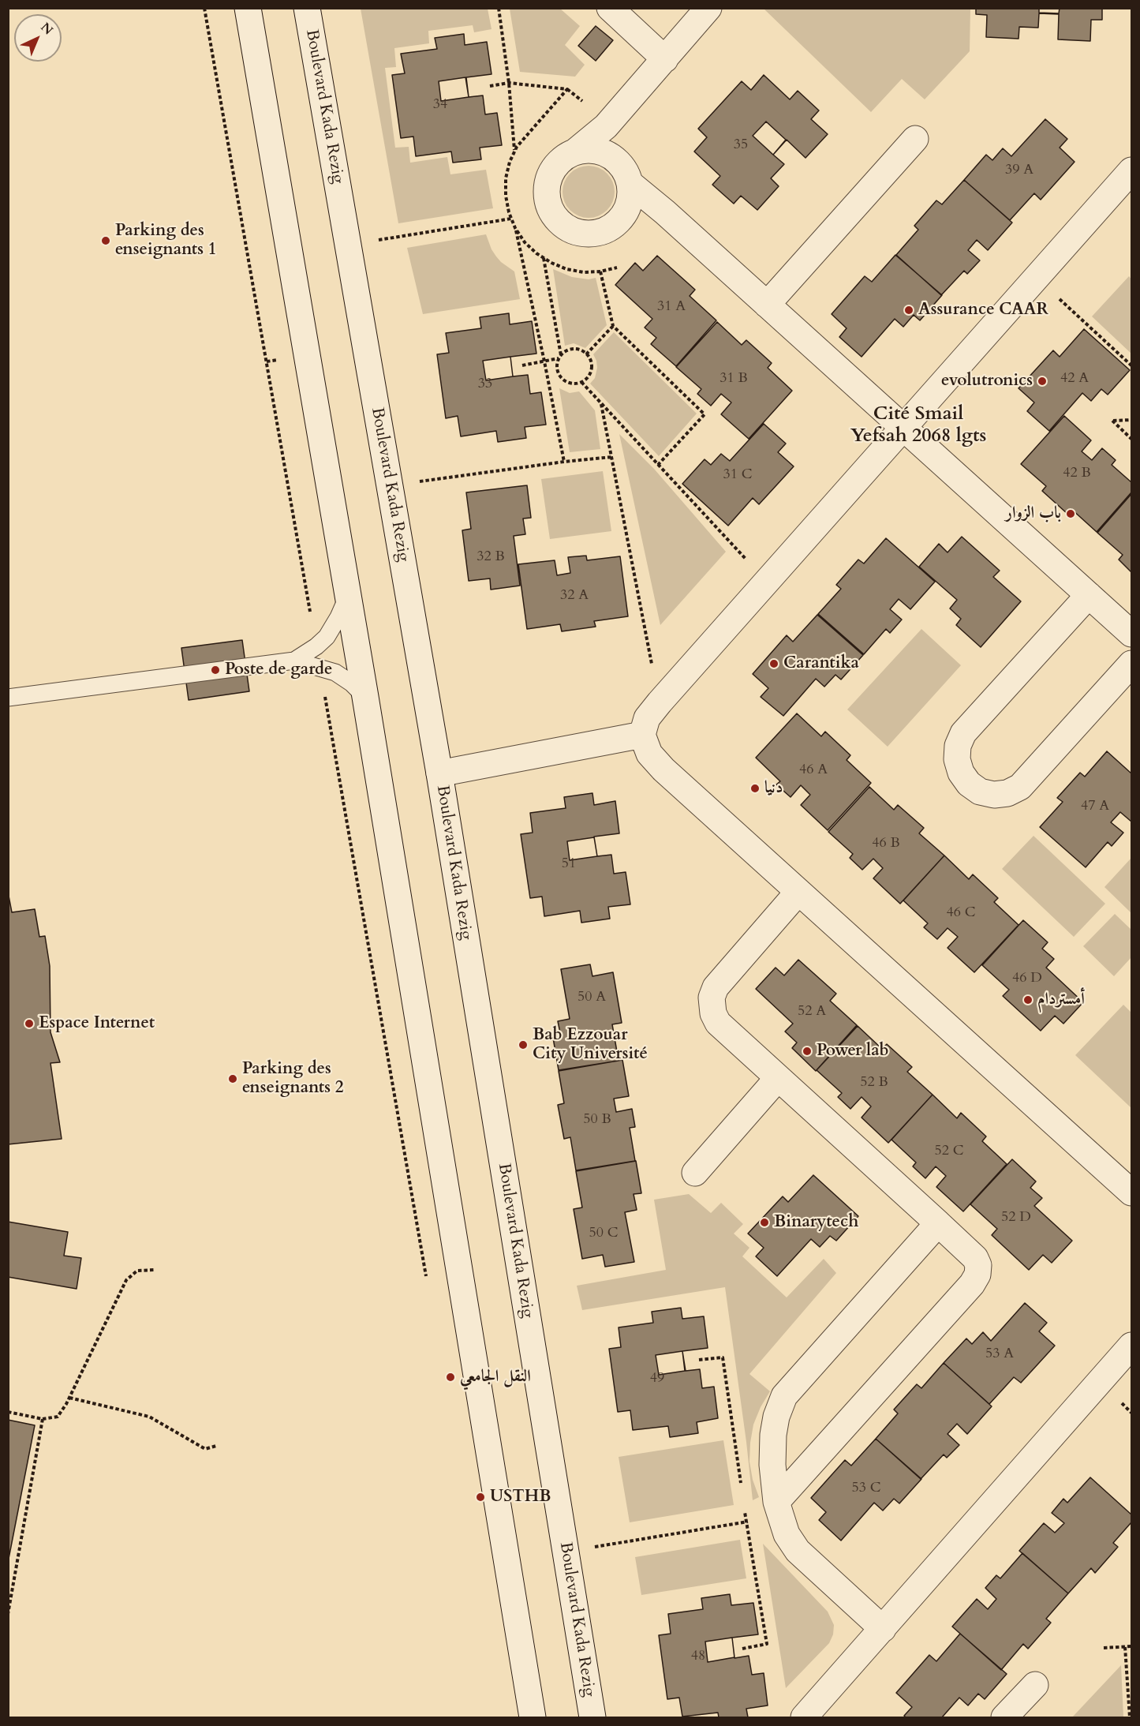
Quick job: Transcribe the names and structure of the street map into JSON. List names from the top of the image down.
{
  "streets": {
    "street": ["Boulevard Kada Rezig"]
  },
  "districts": ["Cité Smail Yefsah 2068 lgts"],
  "places": [
    "Parking des enseignants 1",
    "Assurance CAAR",
    "evolutronics",
    "باب الزوار",
    "Carantika",
    "Poste de garde",
    "دنيا",
    "أمستردام",
    "Espace Internet",
    "Bab Ezzouar City Université",
    "Power lab",
    "Parking des enseignants 2",
    "Binarytech",
    "النقل الجامعي",
    "USTHB"
  ],
  "house_numbers": [
    "34",
    "35",
    "39 A",
    "31 A",
    "31 B",
    "42 A",
    "33",
    "42 B",
    "31 C",
    "32 B",
    "32 A",
    "46 A",
    "47 A",
    "46 B",
    "51",
    "46 C",
    "46 D",
    "50 A",
    "52 A",
    "52 B",
    "50 B",
    "52 C",
    "52 D",
    "50 C",
    "53 A",
    "49",
    "53 C",
    "48"
  ],
  "north": "top right"
}
